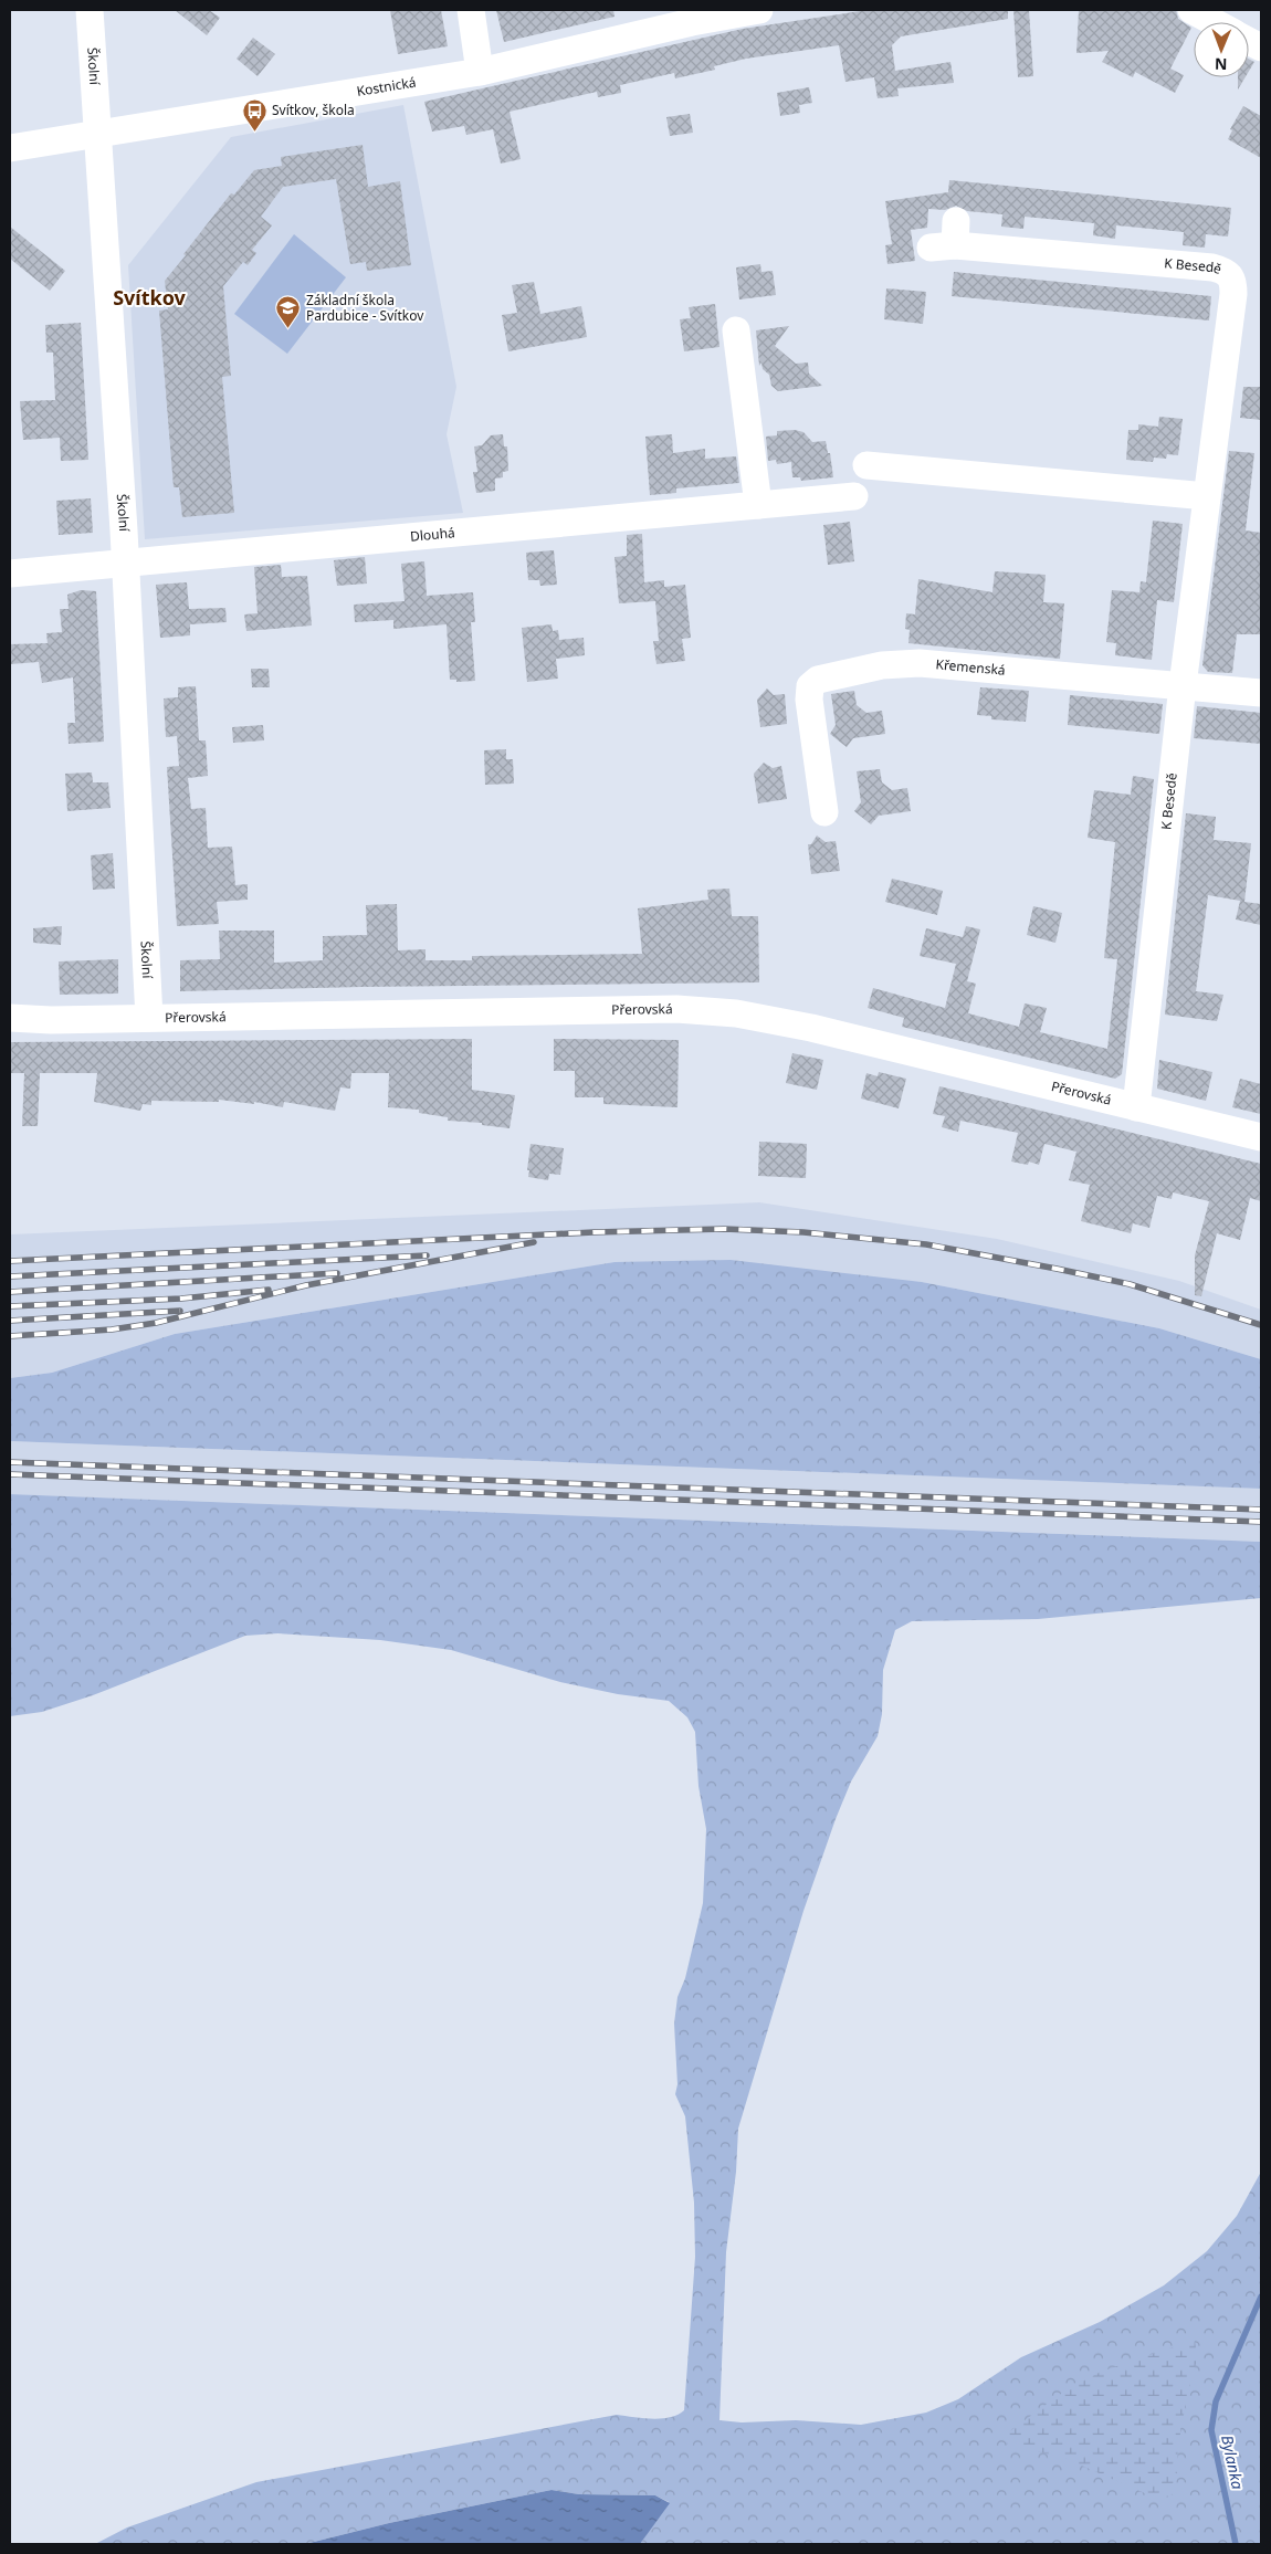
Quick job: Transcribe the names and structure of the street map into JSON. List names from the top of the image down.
{
  "streets": {
    "street": [
      "Školní",
      "Kostnická",
      "K Besedě",
      "Dlouhá",
      "Křemenská",
      "Přerovská"
    ]
  },
  "crossings": [
    ["Školní", "Kostnická"],
    ["Školní", "Dlouhá"],
    ["Školní", "Přerovská"],
    ["K Besedě", "Křemenská"],
    ["K Besedě", "Přerovská"]
  ],
  "districts": ["Svítkov"],
  "water": ["Bylanka"],
  "places": {
    "bus stop": ["Svítkov, škola"],
    "school or university": ["Základní škola Pardubice - Svítkov"]
  },
  "north": "bottom"
}
